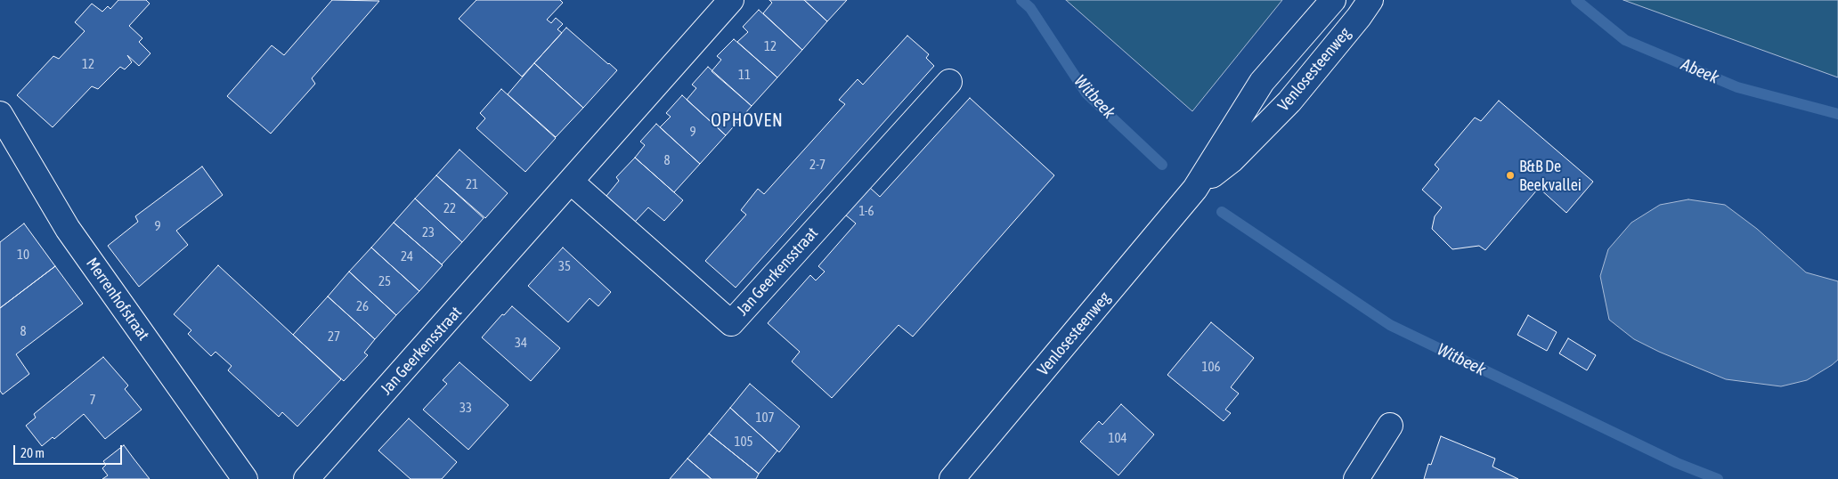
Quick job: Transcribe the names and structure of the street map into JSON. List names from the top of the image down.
{
  "streets": {
    "street": ["Venlosesteenweg", "Jan Geerkensstraat", "Merrenhofstraat"]
  },
  "districts": ["OPHOVEN"],
  "water": ["Abeek", "Witbeek"],
  "places": ["B&B De Beekvallei"],
  "house_numbers": [
    "12",
    "12",
    "11",
    "9",
    "8",
    "2-7",
    "21",
    "22",
    "1-6",
    "9",
    "23",
    "10",
    "24",
    "35",
    "25",
    "26",
    "8",
    "27",
    "34",
    "106",
    "7",
    "33",
    "107",
    "104",
    "105"
  ],
  "scale_bar": "20 m"
}
